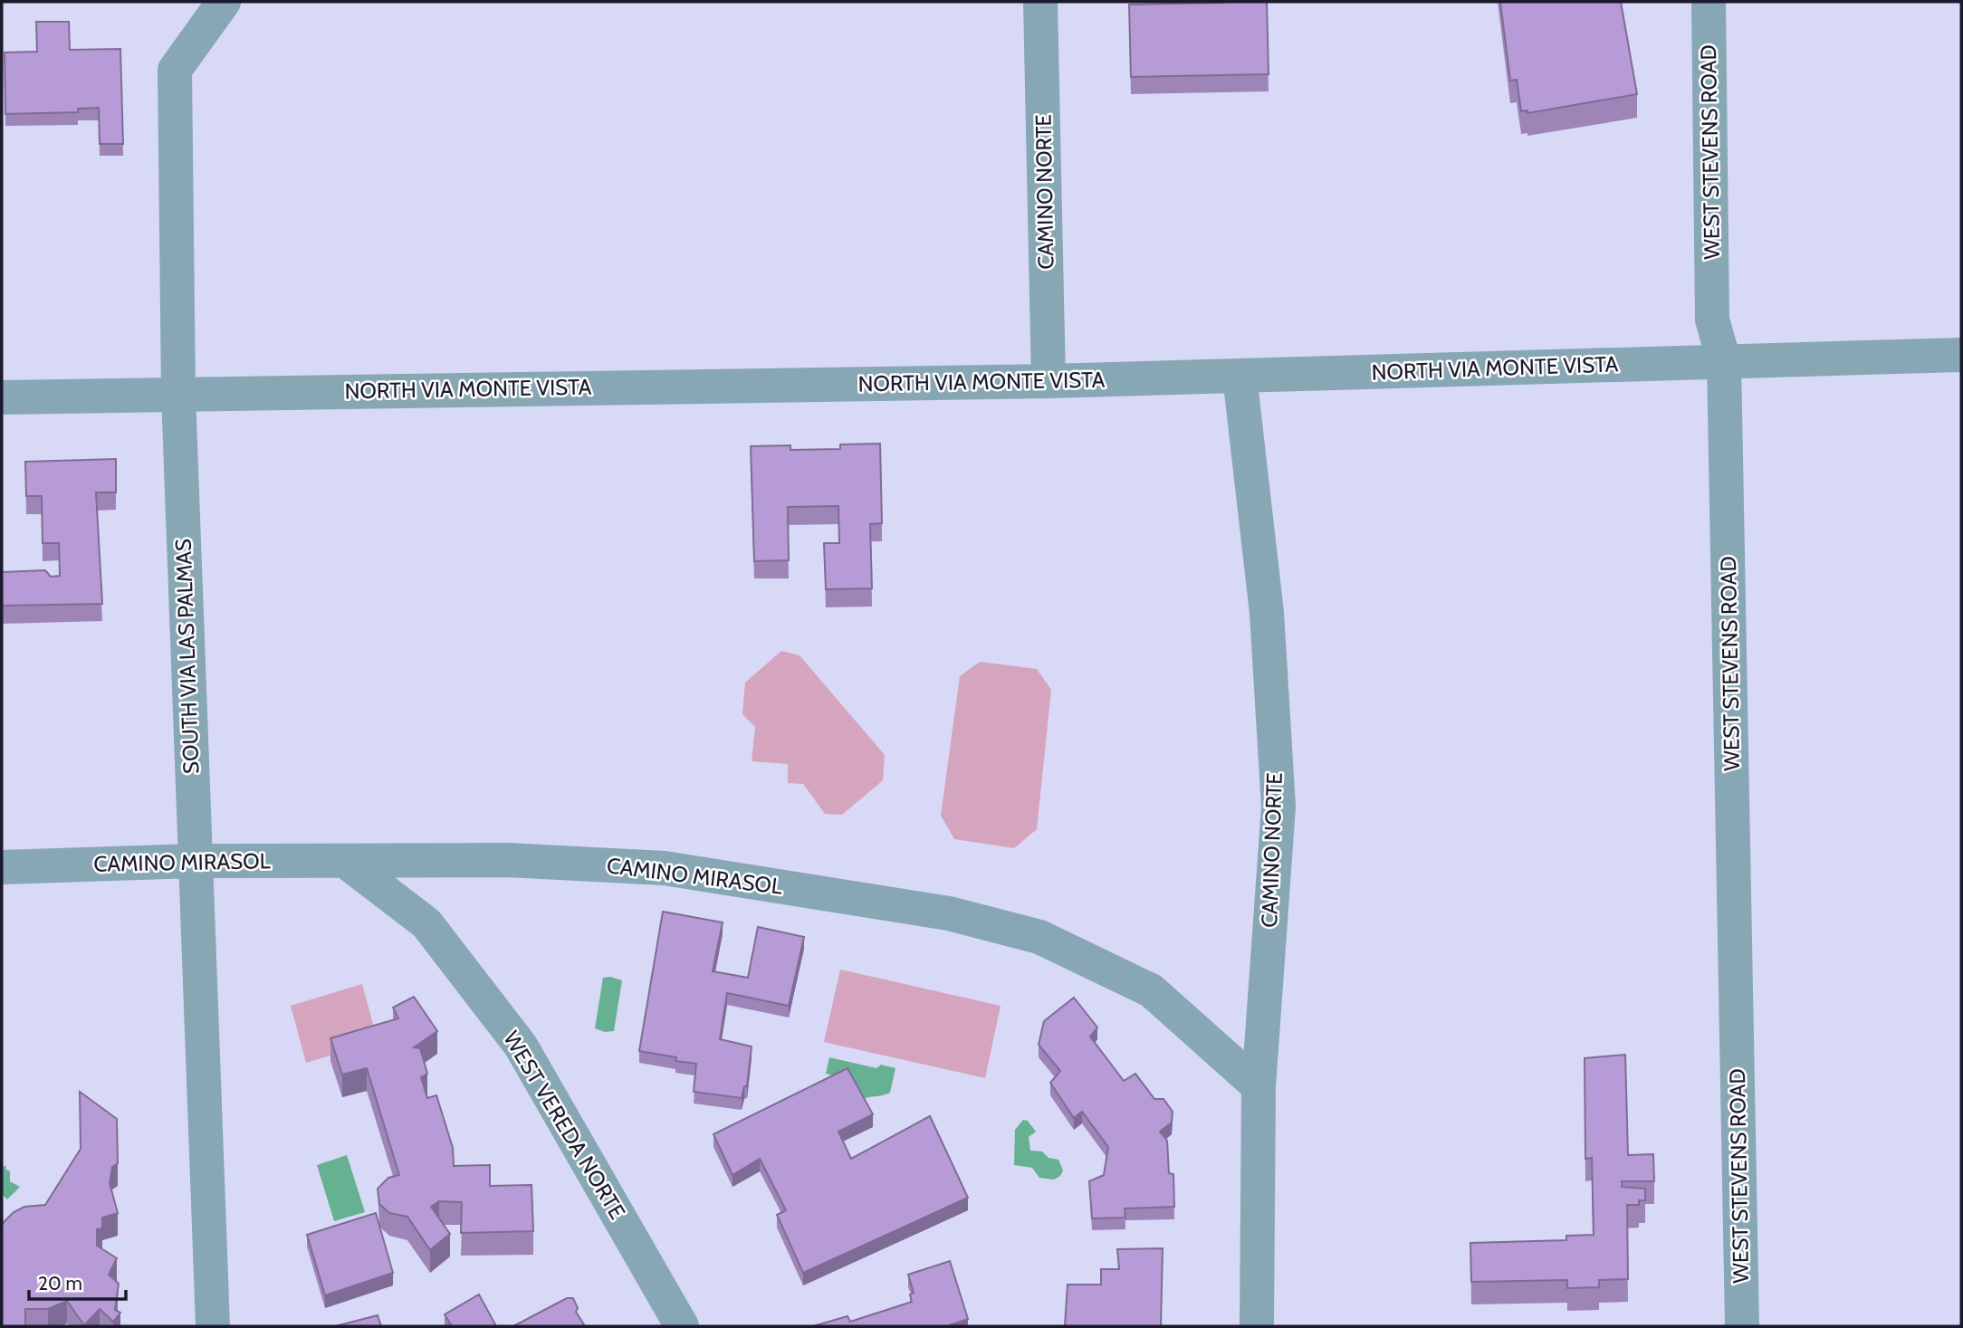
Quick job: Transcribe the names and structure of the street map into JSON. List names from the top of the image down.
{
  "streets": {
    "street": [
      "WEST STEVENS ROAD",
      "CAMINO NORTE",
      "NORTH VIA MONTE VISTA",
      "SOUTH VIA LAS PALMAS",
      "CAMINO MIRASOL",
      "WEST VEREDA NORTE"
    ]
  },
  "crossings": [
    ["WEST STEVENS ROAD", "NORTH VIA MONTE VISTA"],
    ["CAMINO NORTE", "NORTH VIA MONTE VISTA"],
    ["CAMINO NORTE", "CAMINO MIRASOL"],
    ["NORTH VIA MONTE VISTA", "SOUTH VIA LAS PALMAS"],
    ["SOUTH VIA LAS PALMAS", "CAMINO MIRASOL"],
    ["CAMINO MIRASOL", "WEST VEREDA NORTE"]
  ],
  "scale_bar": "20 m"
}
